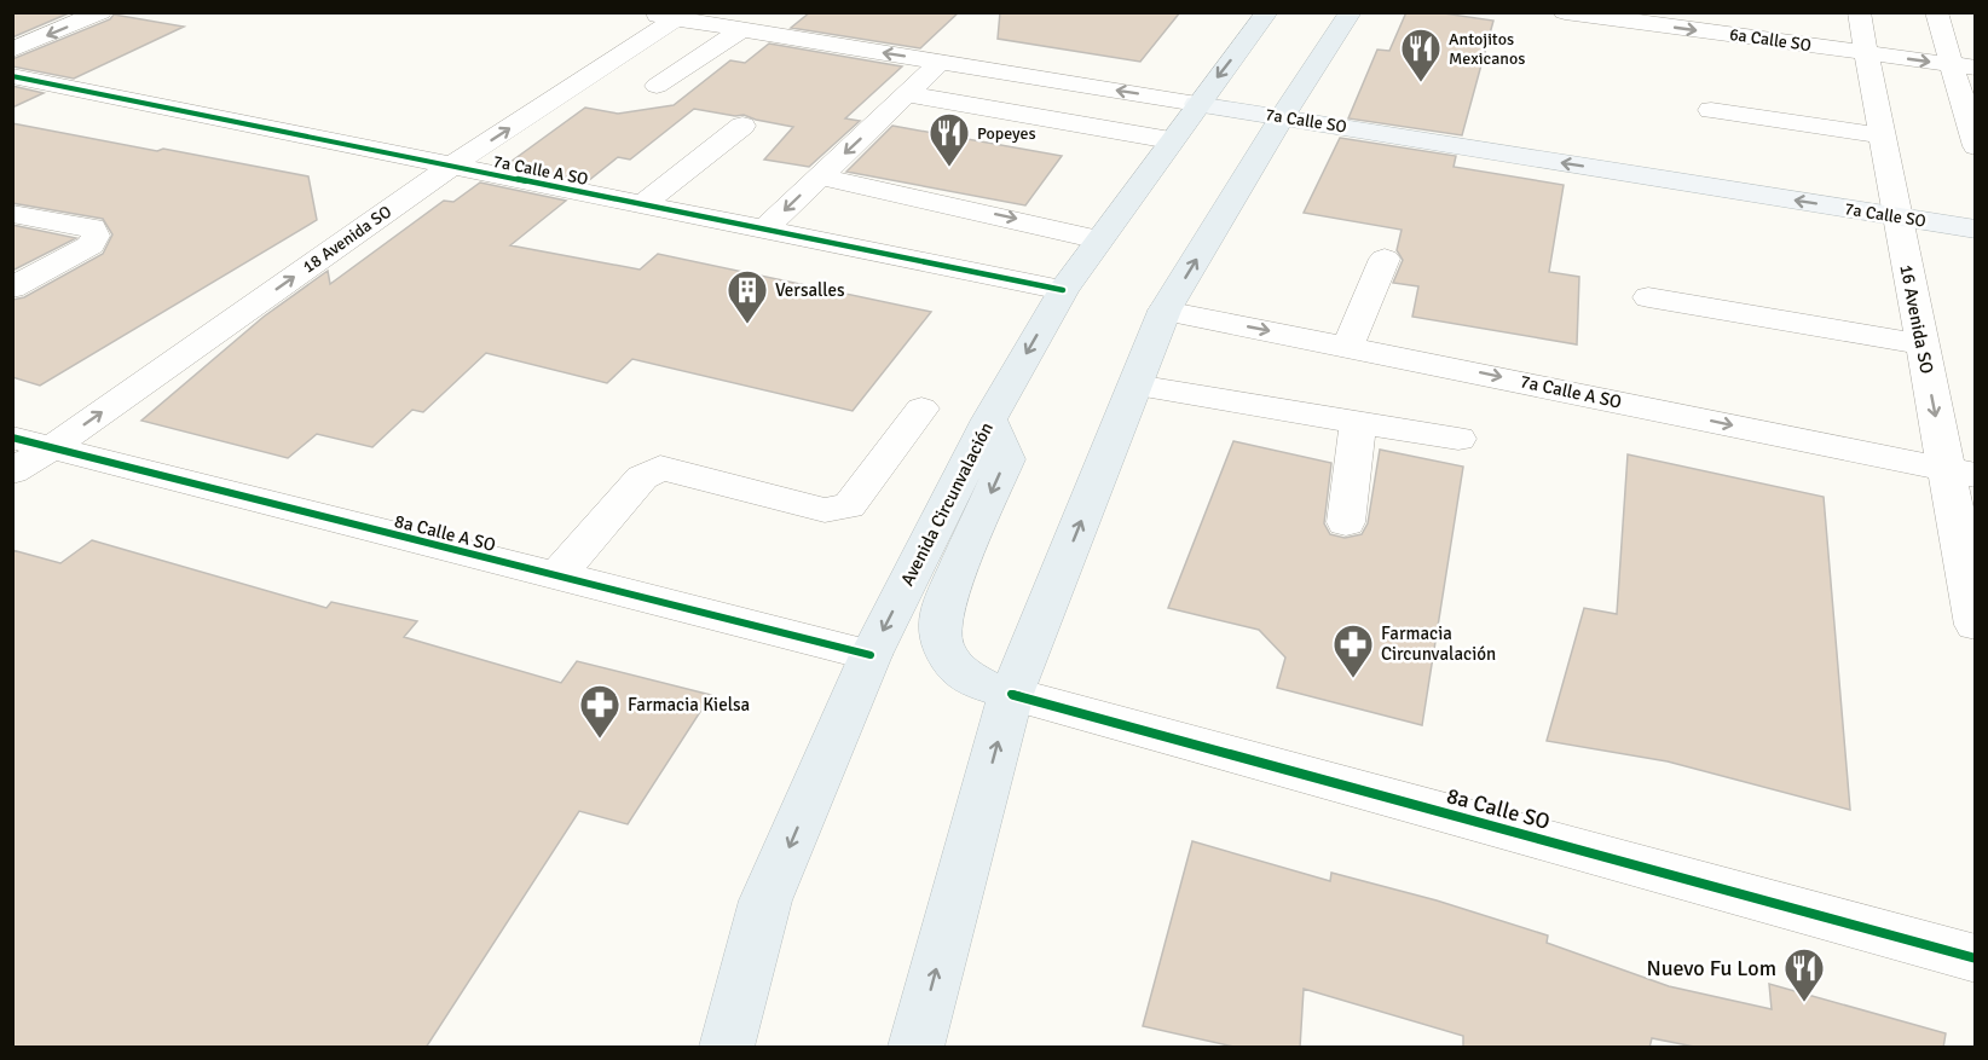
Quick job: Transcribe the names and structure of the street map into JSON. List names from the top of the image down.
{
  "streets": {
    "highway": ["Avenida Circunvalación"],
    "main road": ["7a Calle SO"],
    "street": [
      "6a Calle SO",
      "7a Calle A SO",
      "18 Avenida SO",
      "16 Avenida SO",
      "8a Calle A SO",
      "8a Calle SO"
    ]
  },
  "crossings": [
    ["6a Calle SO", "16 Avenida SO"],
    ["7a Calle SO", "18 Avenida SO"],
    ["7a Calle SO", "16 Avenida SO"],
    ["7a Calle SO", "Avenida Circunvalación"],
    ["7a Calle A SO", "18 Avenida SO"],
    ["7a Calle A SO", "16 Avenida SO"],
    ["7a Calle A SO", "Avenida Circunvalación"],
    ["18 Avenida SO", "8a Calle A SO"],
    ["Avenida Circunvalación", "8a Calle A SO"]
  ],
  "places": {
    "restaurant": ["Antojitos Mexicanos", "Popeyes", "Nuevo Fu Lom"],
    "building": ["Versalles"],
    "pharmacy": ["Farmacia Circunvalación", "Farmacia Kielsa"]
  }
}
